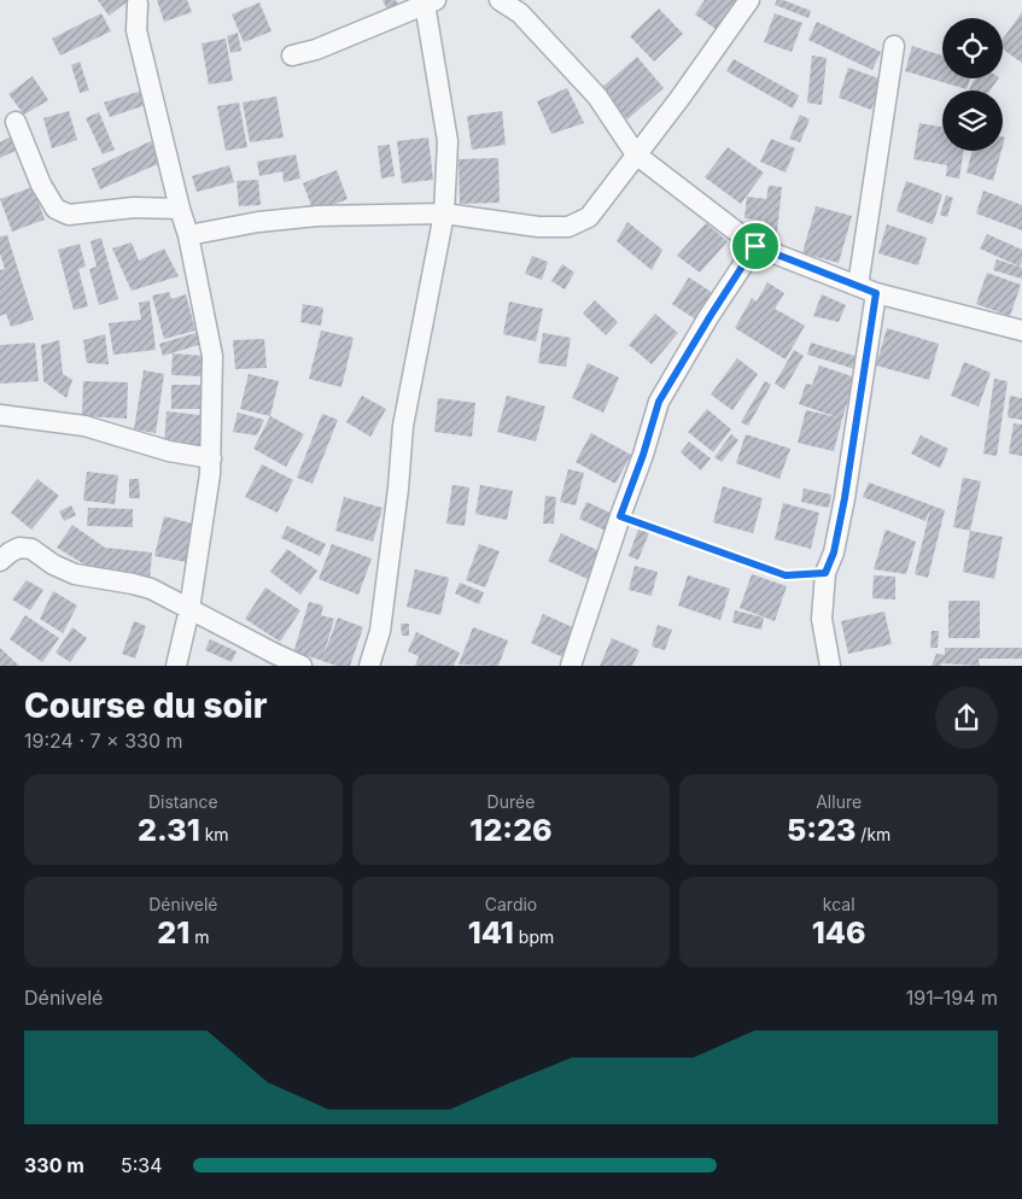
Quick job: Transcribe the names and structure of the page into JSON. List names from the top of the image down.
{
  "page": {
    "heading": ["Course du soir", "19:24 · 7 × 330 m"],
    "stats": [
      ["Distance", "2.31 km"],
      ["Durée", "12:26"],
      ["Allure", "5:23 /km"],
      ["Dénivelé", "21 m"],
      ["Cardio", "141 bpm"],
      ["kcal", "146"]
    ],
    "chart": ["Dénivelé", "191–194 m"],
    "list": [
      {
        "name": "330 m",
        "note": "5:34"
      }
    ]
  }
}
